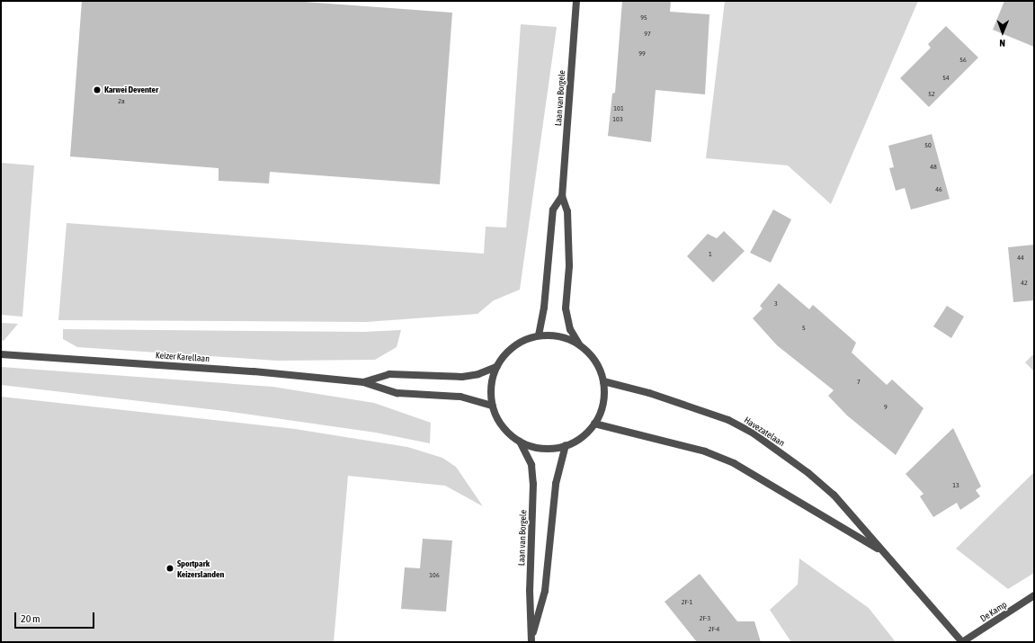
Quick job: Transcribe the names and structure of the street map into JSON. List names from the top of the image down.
{
  "streets": {
    "street": [
      "Laan van Borgele",
      "Keizer Karellaan",
      "Havezatelaan",
      "De Kamp"
    ]
  },
  "crossings": [
    ["Laan van Borgele", "Keizer Karellaan"],
    ["Laan van Borgele", "Havezatelaan"],
    ["Keizer Karellaan", "Havezatelaan"],
    ["Havezatelaan", "De Kamp"]
  ],
  "places": ["Karwei Deventer", "Sportpark Keizerslanden"],
  "house_numbers": [
    "95",
    "97",
    "99",
    "56",
    "54",
    "52",
    "2a",
    "101",
    "103",
    "50",
    "48",
    "46",
    "1",
    "44",
    "42",
    "3",
    "5",
    "7",
    "9",
    "13",
    "106",
    "2F-1",
    "2F-3",
    "2F-4"
  ],
  "scale_bar": "20 m",
  "north": "bottom"
}
